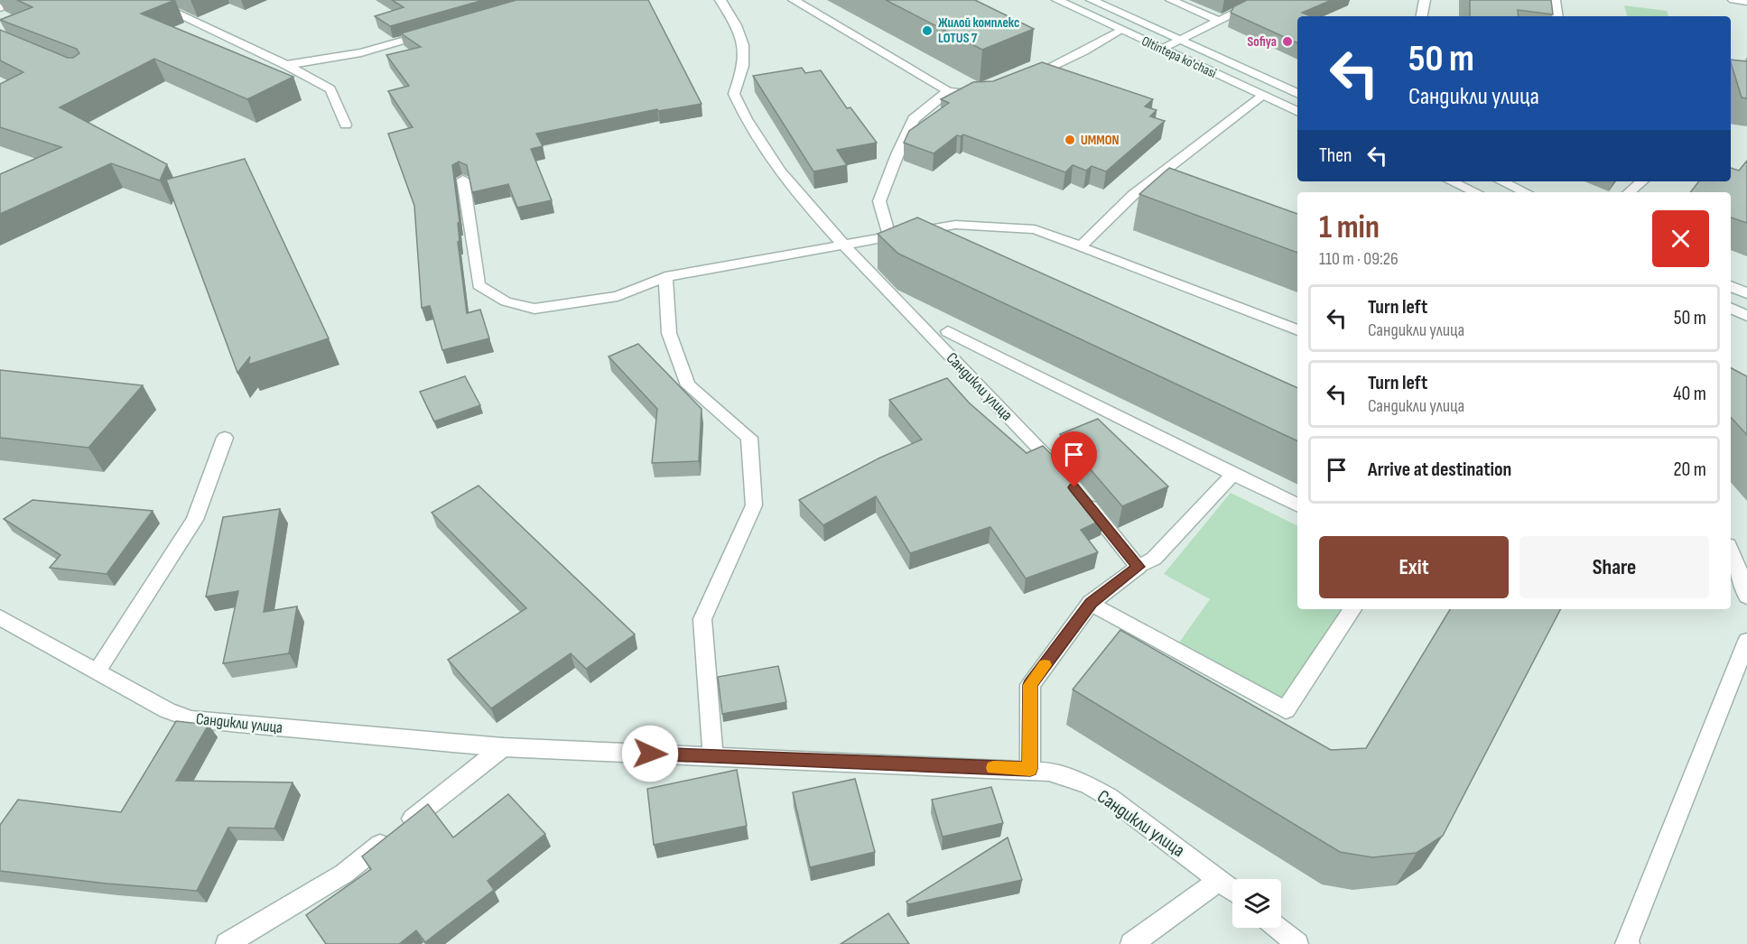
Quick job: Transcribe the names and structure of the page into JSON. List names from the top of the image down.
{
  "streets": {
    "street": ["Oltintepa ko'chasi", "Сандикли улица"]
  },
  "places": ["Жилой комплекс LOTUS 7", "Sofiya", "UMMON"],
  "page": {
    "turn": ["50 m", "Сандикли улица"],
    "then": "Then",
    "heading": ["1 min", "110 m · 09:26"],
    "list": [
      {
        "name": "Turn left",
        "note": "Сандикли улица",
        "value": "50 m"
      },
      {
        "name": "Turn left",
        "note": "Сандикли улица",
        "value": "40 m"
      },
      {
        "name": "Arrive at destination",
        "value": "20 m"
      }
    ],
    "buttons": ["Exit", "Share"]
  }
}
